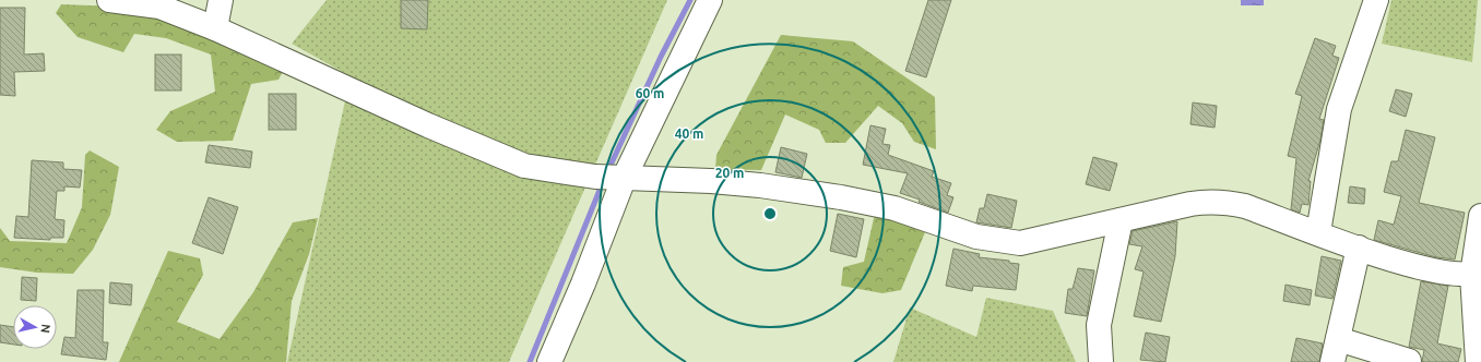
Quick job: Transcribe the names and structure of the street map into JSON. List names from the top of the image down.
{
  "north": "right",
  "rings": ["60 m", "40 m", "20 m"]
}
